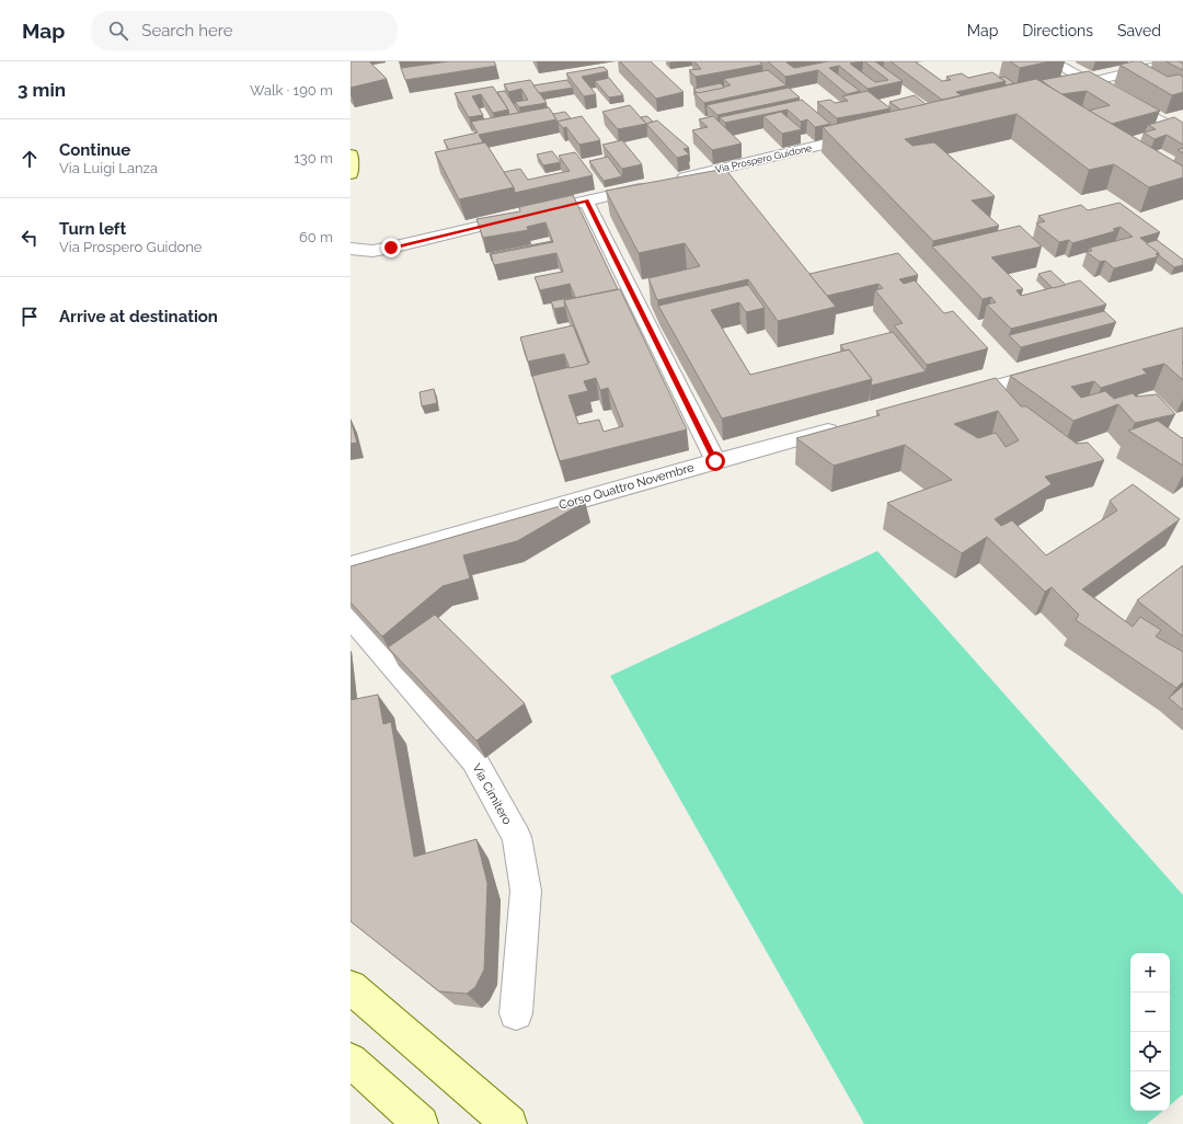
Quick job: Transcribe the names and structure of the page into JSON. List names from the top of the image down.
{
  "streets": {
    "street": ["Via Prospero Guidone", "Corso Quattro Novembre", "Via Cimitero"]
  },
  "page": {
    "header": "Map",
    "search": "Search here",
    "nav": ["Map", "Directions", "Saved"],
    "heading": ["3 min", "Walk · 190 m"],
    "list": [
      ["Continue", "Via Luigi Lanza", "130 m"],
      ["Turn left", "Via Prospero Guidone", "60 m"],
      "Arrive at destination"
    ],
    "map_buttons": ["+", "−"]
  }
}
